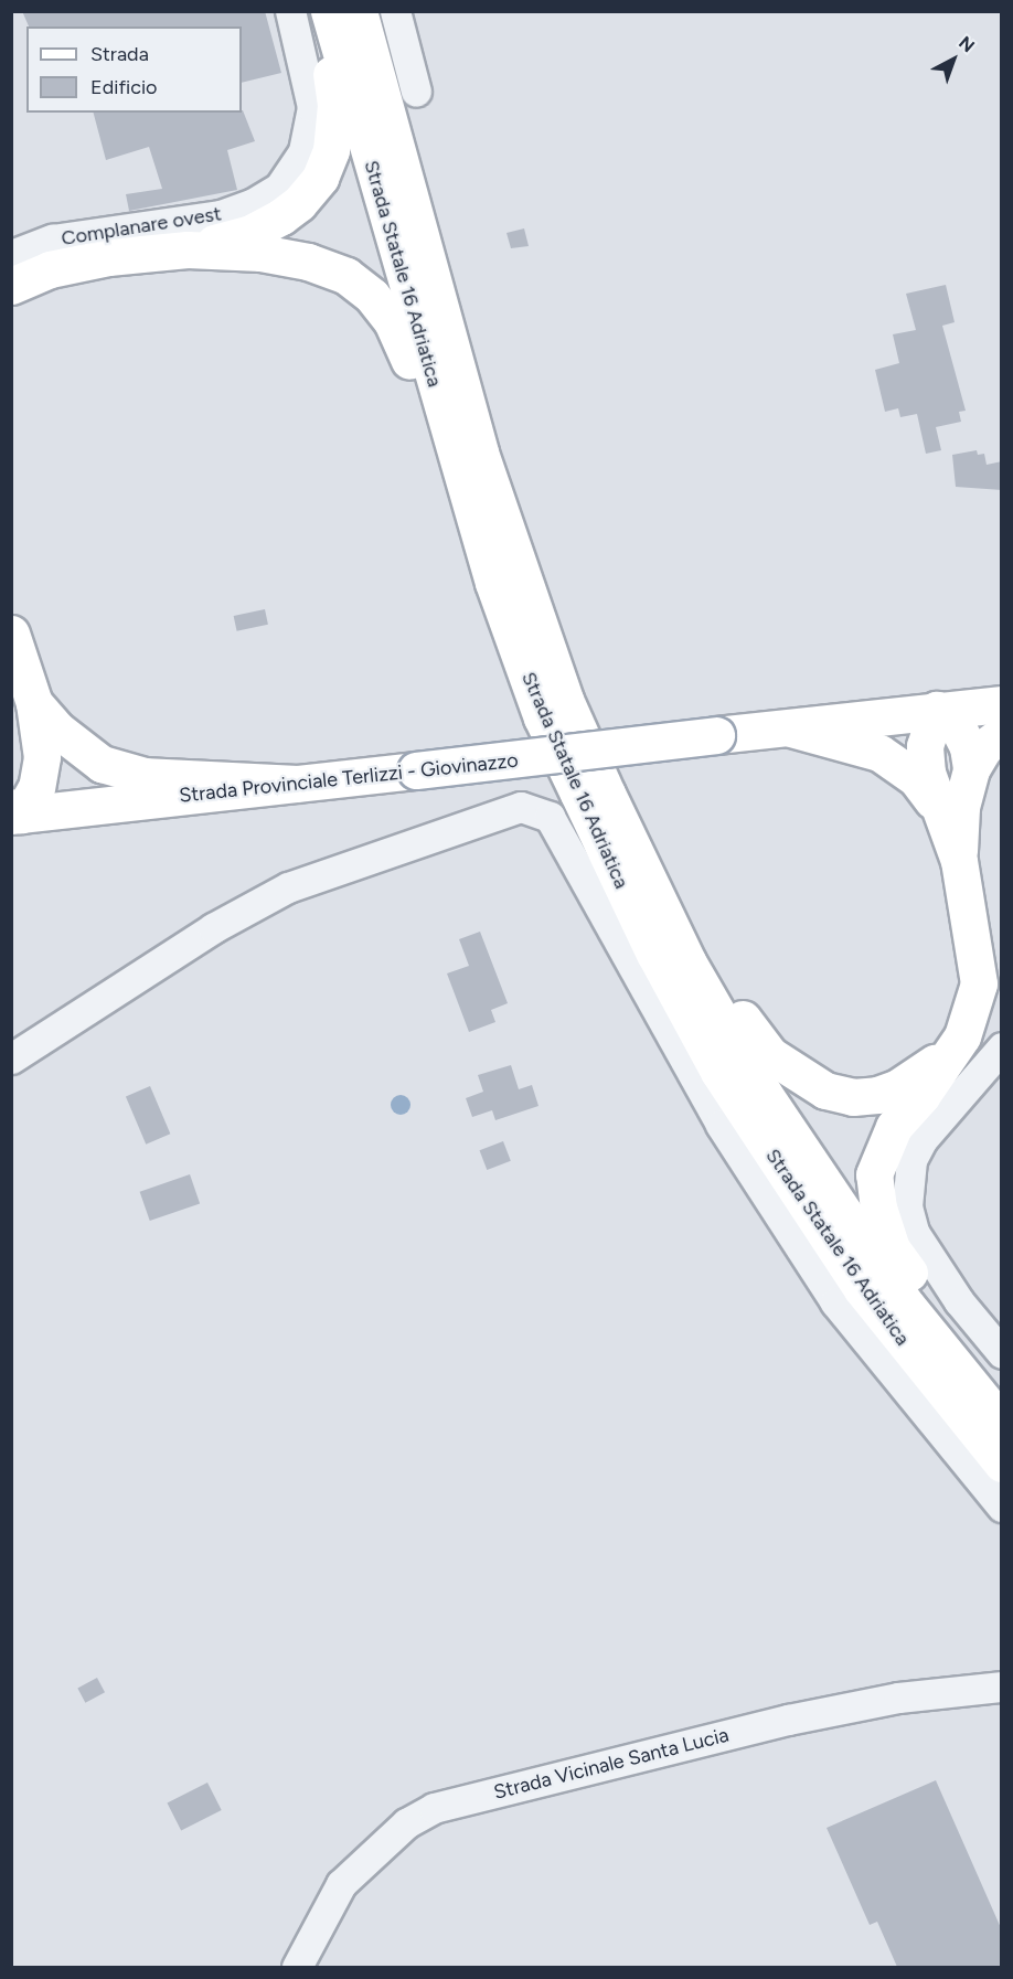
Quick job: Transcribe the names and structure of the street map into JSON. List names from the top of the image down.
{
  "streets": {
    "main road": ["Strada Statale 16 Adriatica", "Strada Provinciale Terlizzi - Giovinazzo"],
    "street": ["Complanare ovest", "Strada Vicinale Santa Lucia"]
  },
  "legend": ["Strada", "Edificio"],
  "north": "top right"
}
